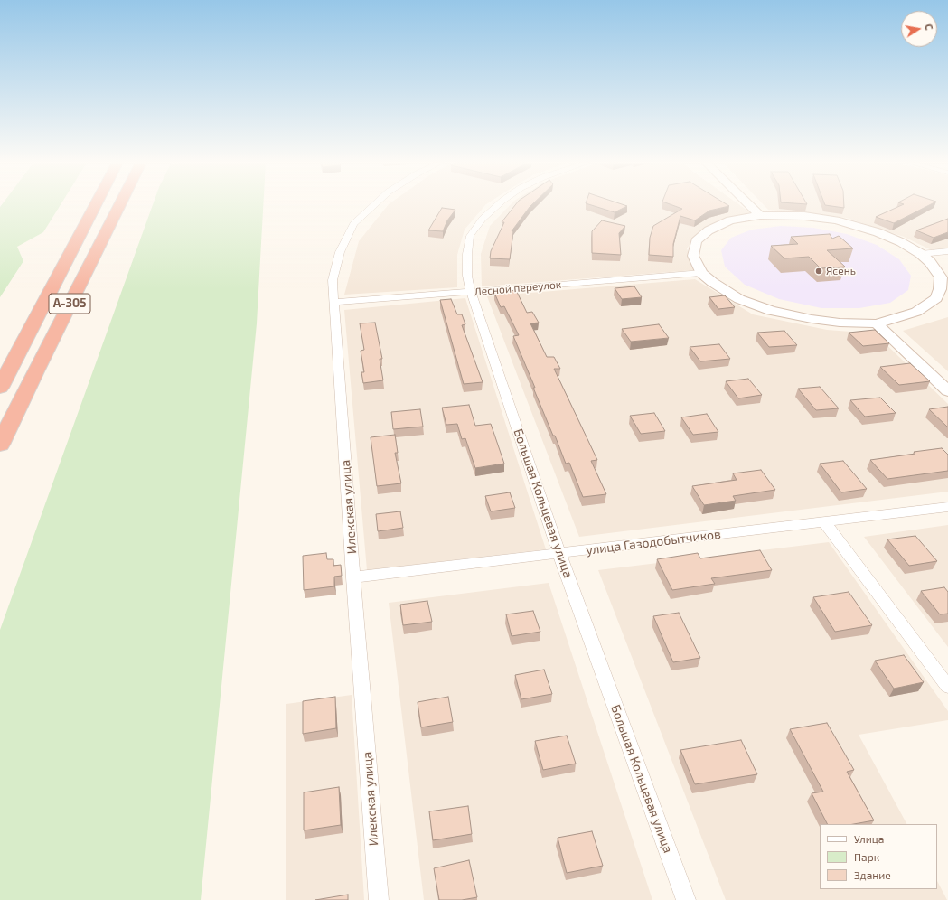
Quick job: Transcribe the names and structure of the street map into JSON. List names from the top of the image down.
{
  "streets": {
    "highway": ["А-305"],
    "street": [
      "Лесной переулок",
      "Большая Кольцевая улица",
      "Илекская улица",
      "улица Газодобытчиков"
    ]
  },
  "crossings": [
    ["Лесной переулок", "Большая Кольцевая улица"],
    ["Лесной переулок", "Илекская улица"],
    ["Большая Кольцевая улица", "улица Газодобытчиков"],
    ["Илекская улица", "улица Газодобытчиков"]
  ],
  "places": ["Ясень"],
  "legend": ["Улица", "Парк", "Здание"],
  "north": "right"
}
